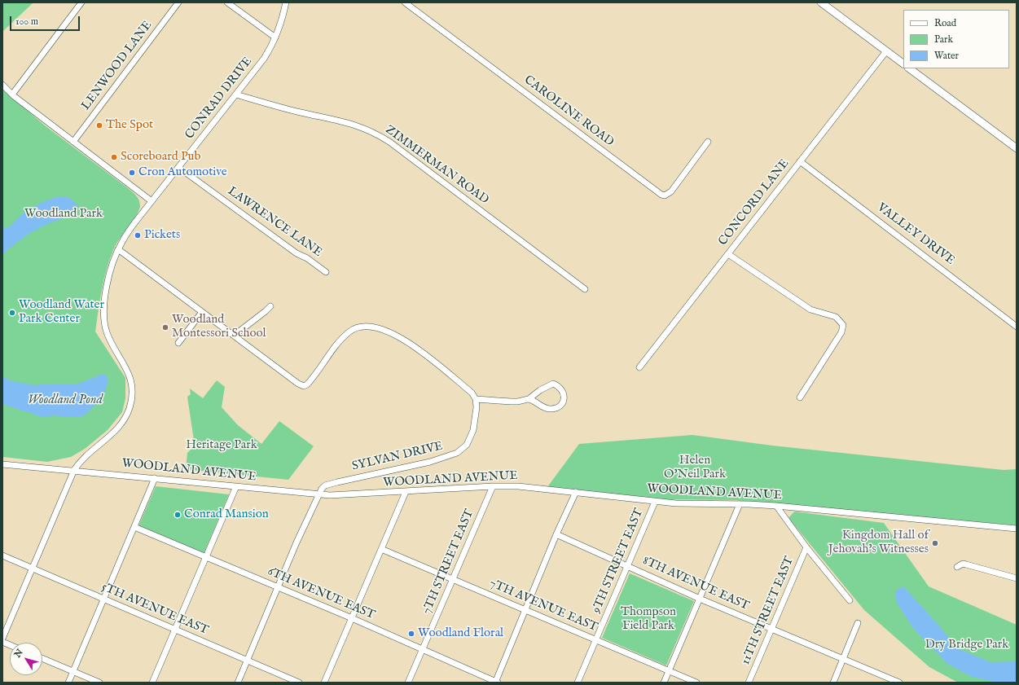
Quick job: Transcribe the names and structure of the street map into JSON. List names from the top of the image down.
{
  "streets": {
    "street": [
      "LENWOOD LANE",
      "CONRAD DRIVE",
      "CAROLINE ROAD",
      "ZIMMERMAN ROAD",
      "CONCORD LANE",
      "LAWRENCE LANE",
      "VALLEY DRIVE",
      "SYLVAN DRIVE",
      "WOODLAND AVENUE",
      "9TH STREET EAST",
      "7TH STREET EAST",
      "8TH AVENUE EAST",
      "6TH AVENUE EAST",
      "7TH AVENUE EAST",
      "5TH AVENUE EAST",
      "11TH STREET EAST"
    ]
  },
  "crossings": [
    ["CONRAD DRIVE", "ZIMMERMAN ROAD"],
    ["CONRAD DRIVE", "LAWRENCE LANE"],
    ["CONRAD DRIVE", "WOODLAND AVENUE"],
    ["CONRAD DRIVE", "5TH AVENUE EAST"],
    ["CONCORD LANE", "VALLEY DRIVE"],
    ["SYLVAN DRIVE", "WOODLAND AVENUE"],
    ["WOODLAND AVENUE", "9TH STREET EAST"],
    ["WOODLAND AVENUE", "7TH STREET EAST"],
    ["9TH STREET EAST", "8TH AVENUE EAST"],
    ["9TH STREET EAST", "7TH AVENUE EAST"],
    ["7TH STREET EAST", "6TH AVENUE EAST"],
    ["7TH STREET EAST", "7TH AVENUE EAST"],
    ["8TH AVENUE EAST", "11TH STREET EAST"]
  ],
  "water": ["Woodland Pond"],
  "parks": [
    "Woodland Park",
    "Heritage Park",
    "Helen O'Neil Park",
    "Thompson Field Park",
    "Dry Bridge Park"
  ],
  "places": [
    "The Spot",
    "Scoreboard Pub",
    "Cron Automotive",
    "Pickets",
    "Woodland Water Park Center",
    "Woodland Montessori School",
    "Conrad Mansion",
    "Kingdom Hall of Jehovah's Witnesses",
    "Woodland Floral"
  ],
  "legend": ["Road", "Park", "Water"],
  "scale_bar": "100 m",
  "north": "top left"
}
